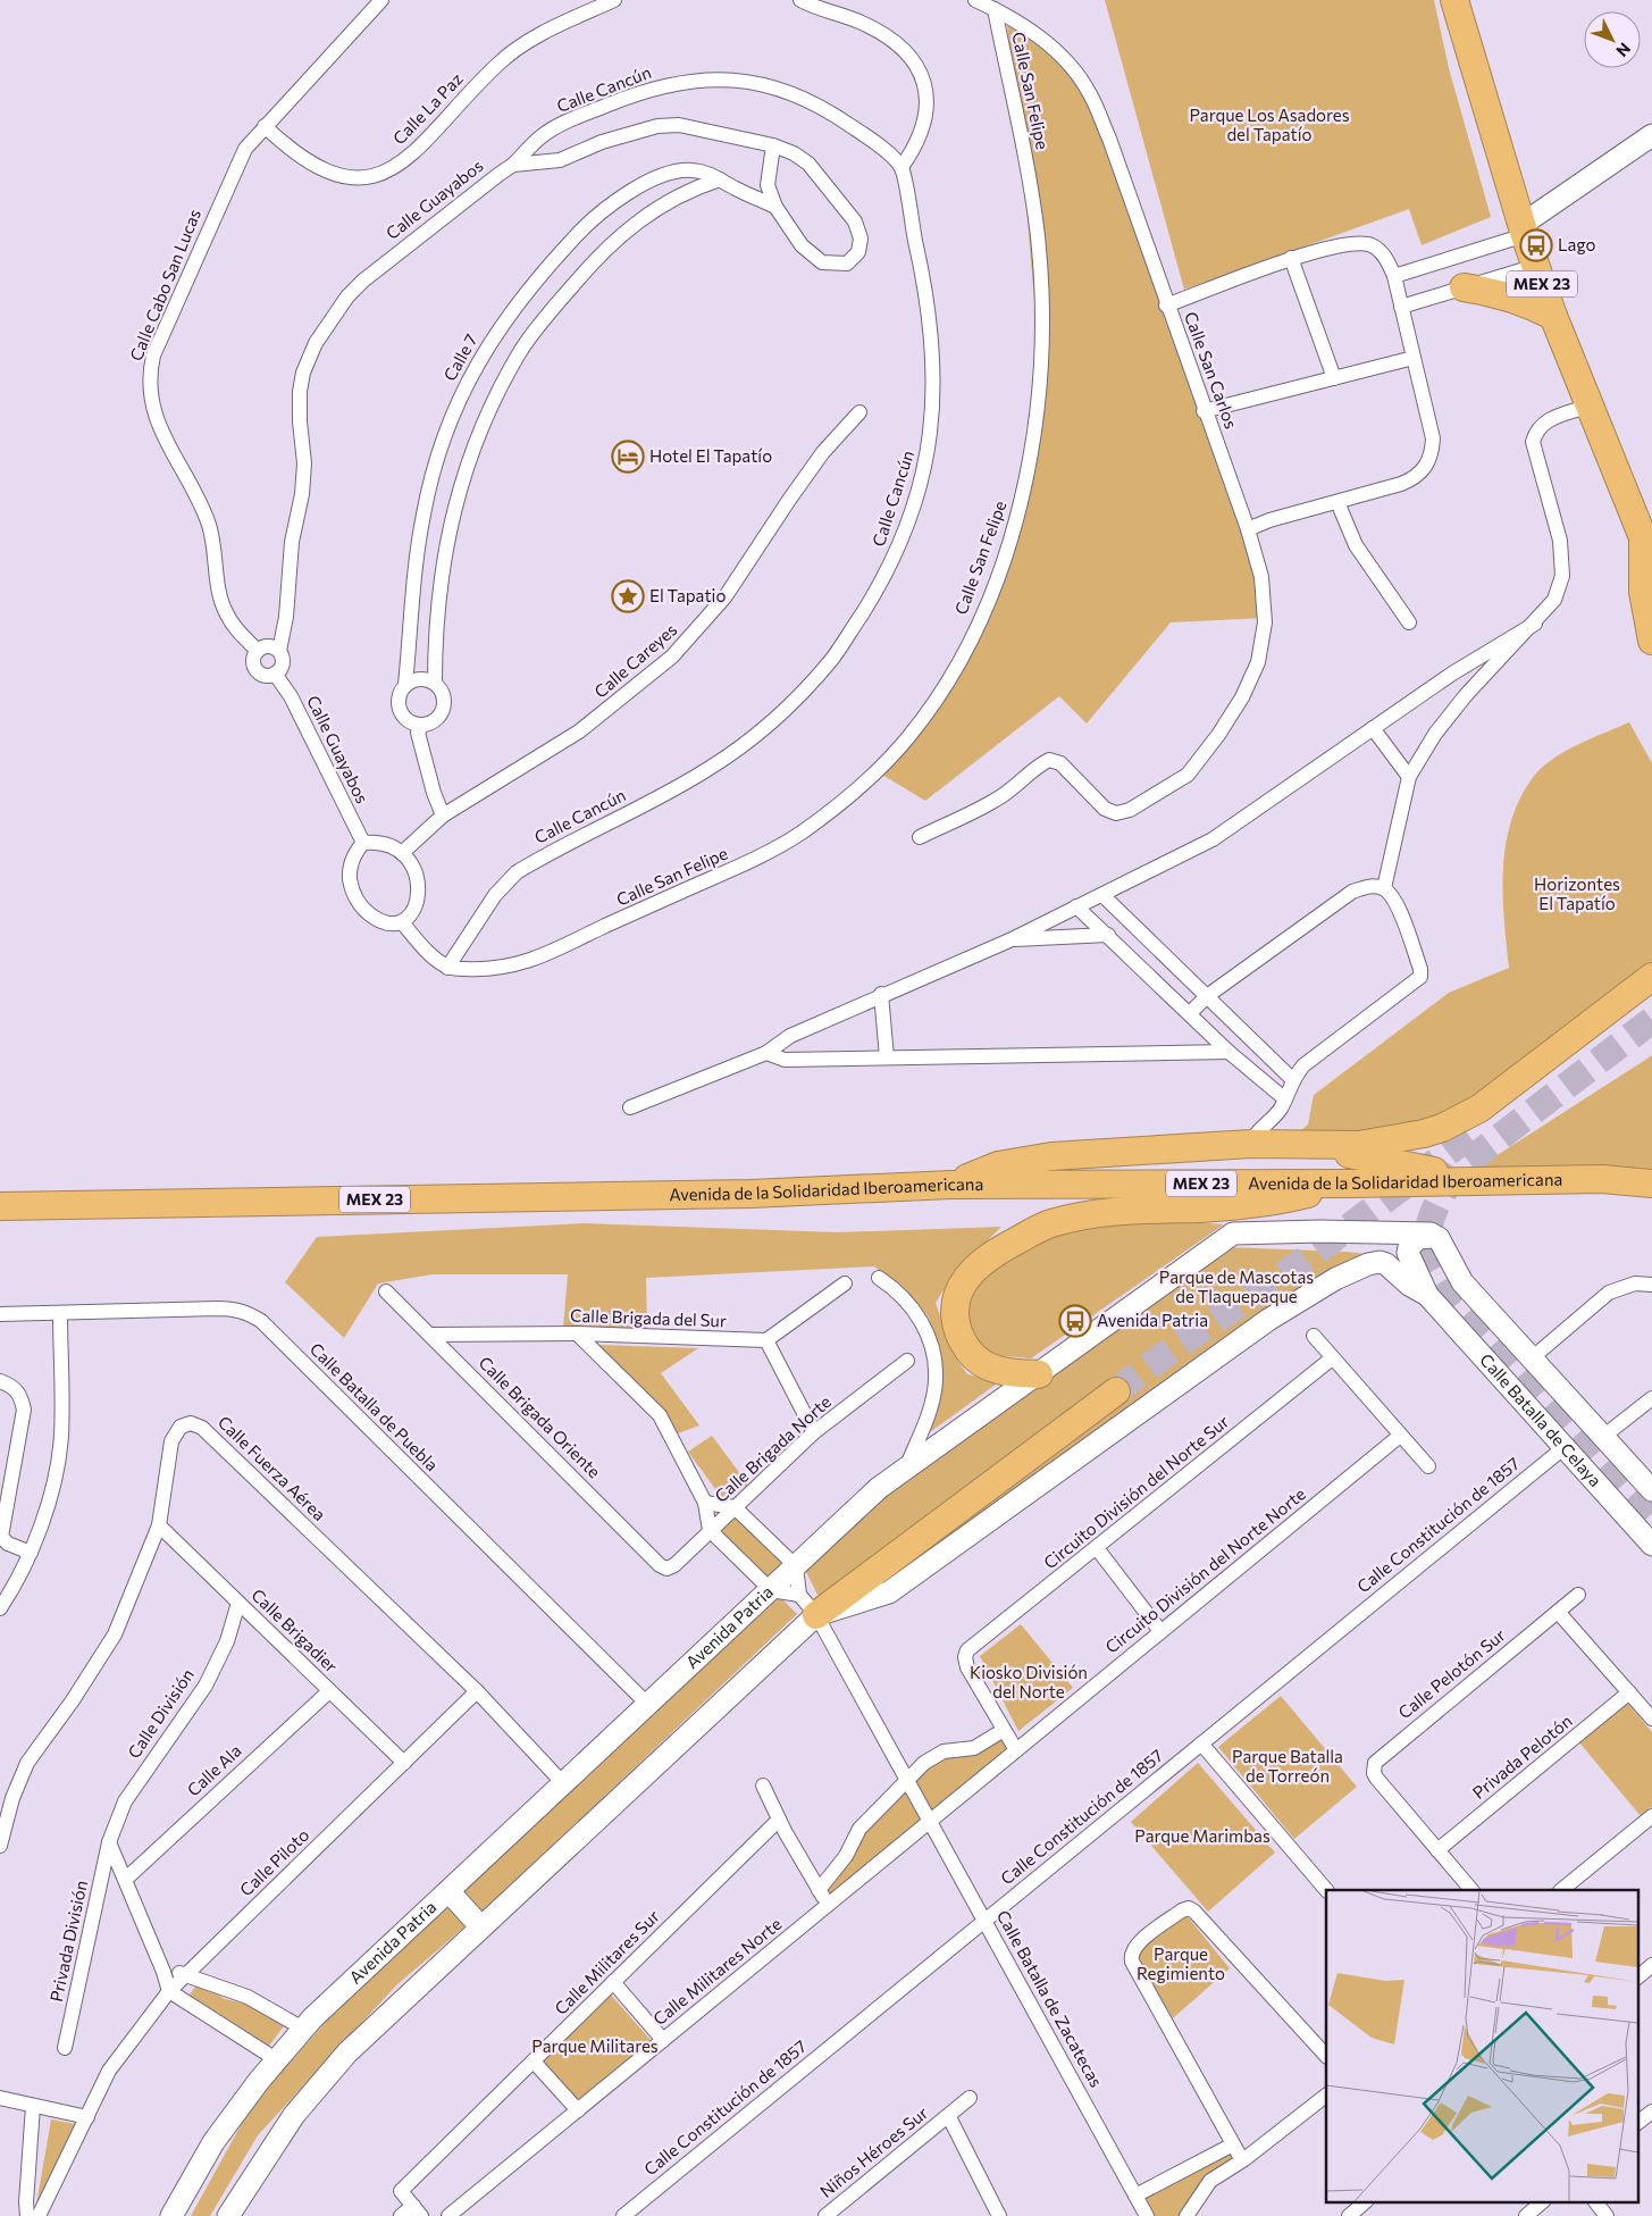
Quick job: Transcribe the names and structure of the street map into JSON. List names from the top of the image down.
{
  "streets": {
    "highway": ["MEX 23", "Avenida de la Solidaridad Iberoamericana"],
    "street": [
      "Calle Cancún",
      "Calle San Felipe",
      "Calle La Paz",
      "Calle Guayabos",
      "Calle Cabo San Lucas",
      "Calle 7",
      "Calle San Carlos",
      "Calle Careyes",
      "Calle Brigada del Sur",
      "Calle Batalla de Puebla",
      "Calle Brigada Oriente",
      "Calle Batalla de Celaya",
      "Calle Brigada Norte",
      "Calle Fuerza Aérea",
      "Circuito División del Norte Sur",
      "Calle Constitución de 1857",
      "Circuito División del Norte Norte",
      "Avenida Patria",
      "Calle Brigadier",
      "Calle Pelotón Sur",
      "Calle División",
      "Privada Pelotón",
      "Calle Ala",
      "Calle Piloto",
      "Privada División",
      "Calle Militares Sur",
      "Calle Militares Norte",
      "Calle Batalla de Zacatecas",
      "Niños Héroes Sur"
    ]
  },
  "crossings": [
    ["Calle Cancún", "Calle San Felipe"],
    ["Calle Cancún", "Calle Guayabos"],
    ["Calle San Felipe", "Calle San Carlos"],
    ["Calle La Paz", "Calle Cabo San Lucas"],
    ["Calle Guayabos", "Calle Cabo San Lucas"],
    ["Calle Guayabos", "Calle Careyes"],
    ["Calle Brigada del Sur", "Calle Brigada Oriente"],
    ["Calle Batalla de Puebla", "Avenida Patria"],
    ["Calle Brigada Oriente", "Calle Brigada Norte"],
    ["Calle Batalla de Celaya", "Calle Constitución de 1857"],
    ["Calle Fuerza Aérea", "Avenida Patria"],
    ["Calle Fuerza Aérea", "Calle Brigadier"],
    ["Calle Fuerza Aérea", "Calle Piloto"],
    ["Calle Constitución de 1857", "Calle Batalla de Zacatecas"],
    ["Circuito División del Norte Norte", "Calle Militares Norte"],
    ["Circuito División del Norte Norte", "Calle Batalla de Zacatecas"],
    ["Avenida Patria", "Calle Batalla de Zacatecas"],
    ["Calle Brigadier", "Calle División"],
    ["Calle Brigadier", "Calle Ala"],
    ["Calle Brigadier", "Calle Piloto"],
    ["Calle Pelotón Sur", "Privada Pelotón"],
    ["Calle División", "Privada División"],
    ["Calle Militares Norte", "Calle Batalla de Zacatecas"]
  ],
  "parks": [
    "Parque Los Asadores del Tapatío",
    "Horizontes El Tapatío",
    "Parque de Mascotas de Tlaquepaque",
    "Kiosko División del Norte",
    "Parque Batalla de Torreón",
    "Parque Marimbas",
    "Parque Regimiento",
    "Parque Militares"
  ],
  "places": {
    "bus stop": ["Lago", "Avenida Patria"],
    "hotel": ["Hotel El Tapatío"],
    "place": ["El Tapatio"]
  },
  "north": "bottom right"
}
